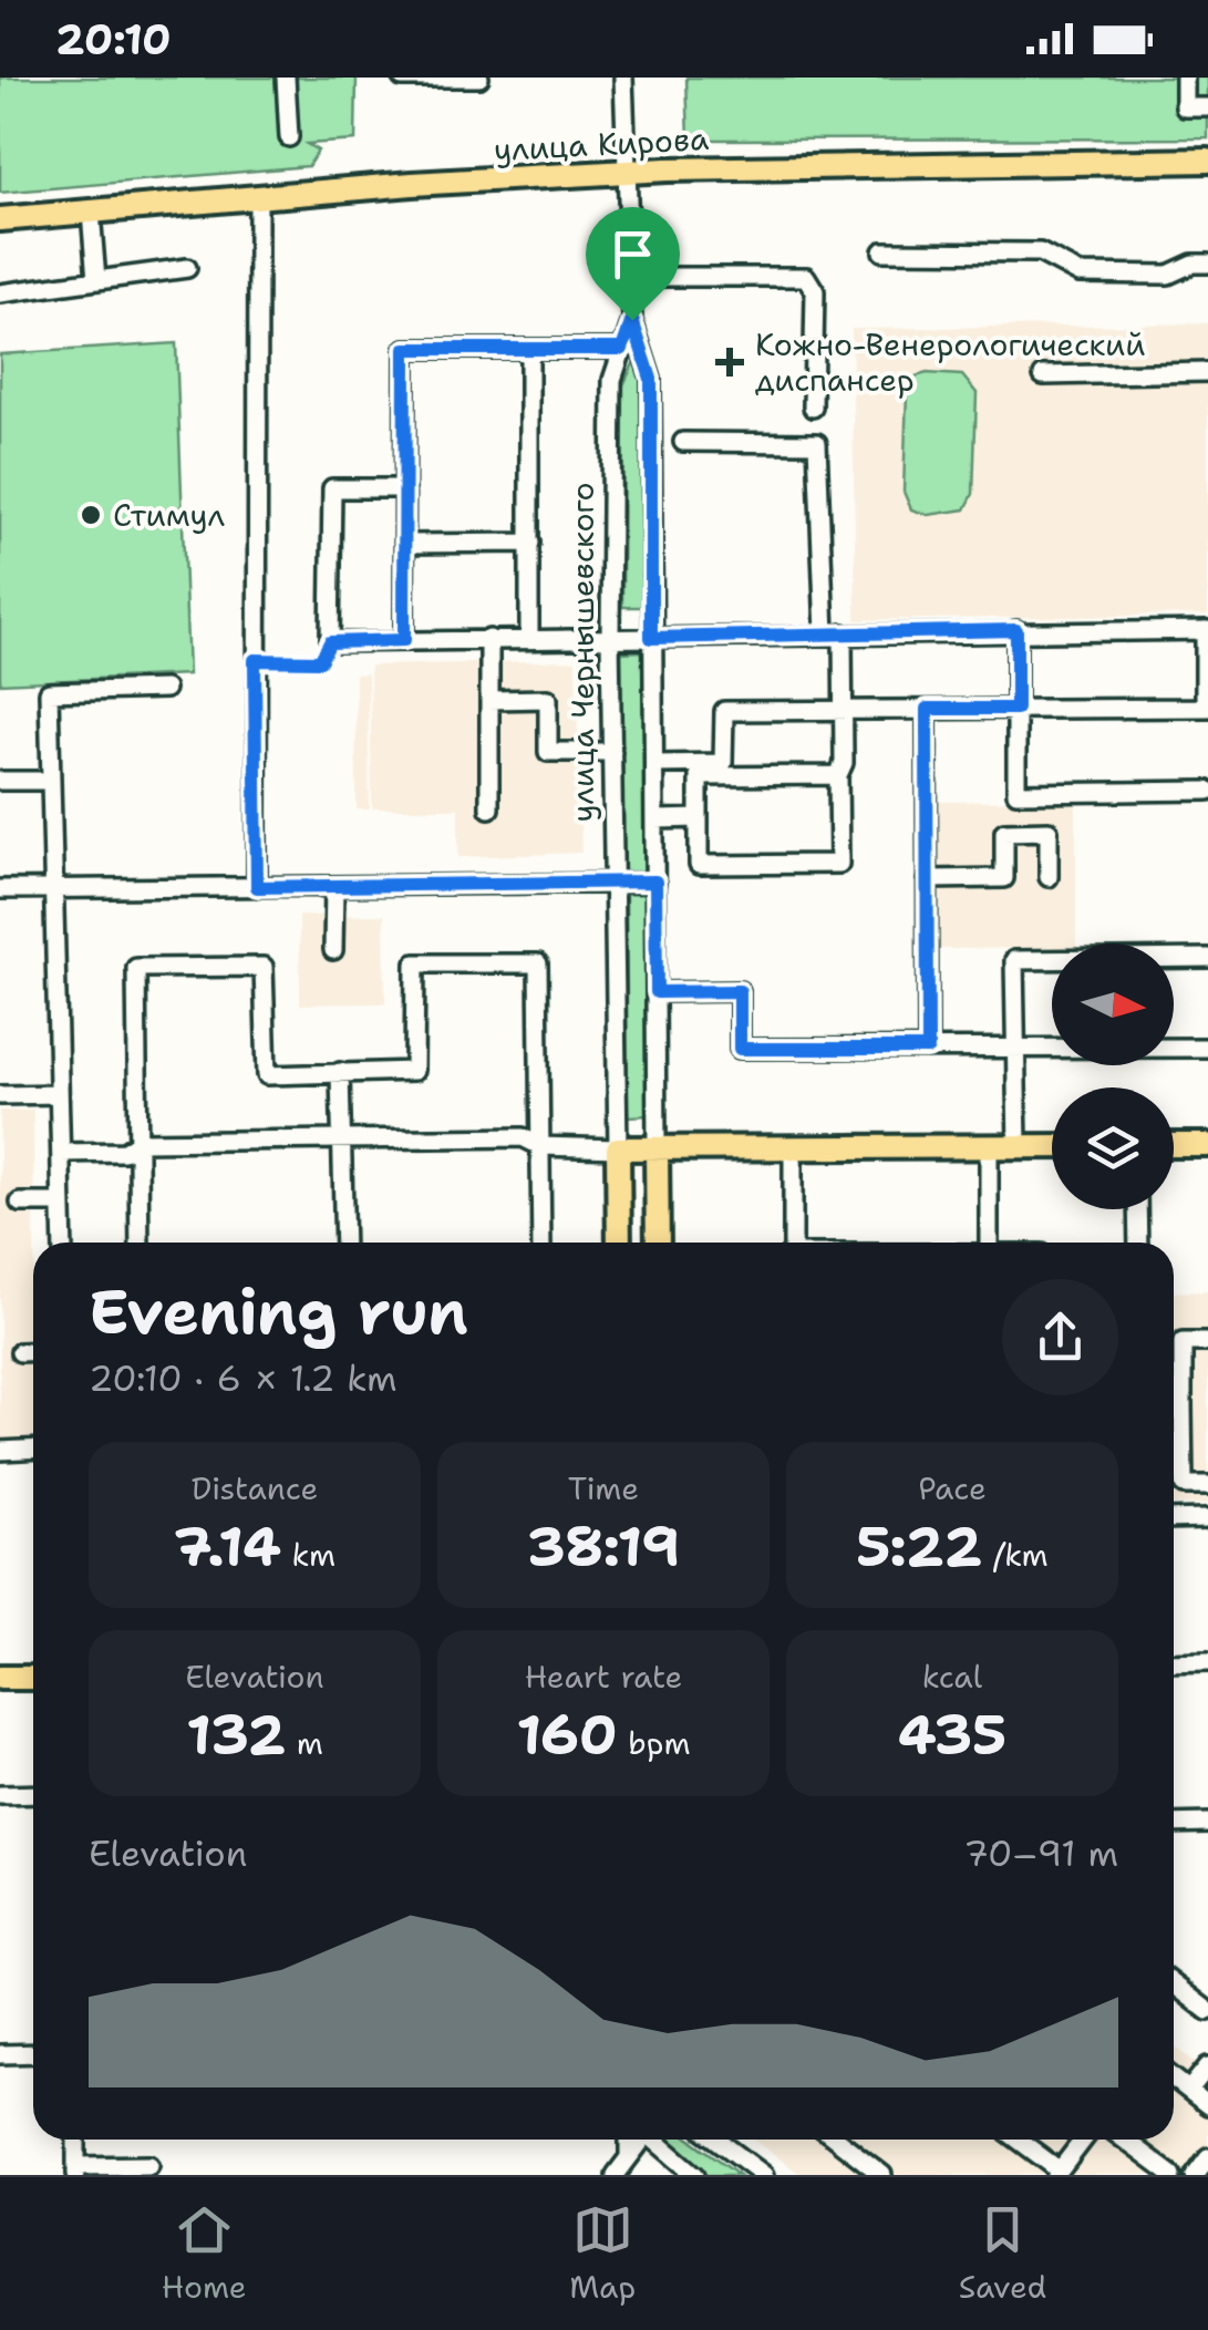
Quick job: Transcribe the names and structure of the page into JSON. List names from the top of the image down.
{
  "streets": {
    "main road": ["улица Кирова", "улица Чернышевского"]
  },
  "crossings": [
    ["улица Кирова", "улица Чернышевского"]
  ],
  "places": {
    "health": ["Кожно-Венерологический диспансер"],
    "other": ["Стимул"]
  },
  "north": "right",
  "page": {
    "status": "20:10",
    "heading": ["Evening run", "20:10 · 6 × 1.2 km"],
    "stats": [
      ["Distance", "7.14 km"],
      ["Time", "38:19"],
      ["Pace", "5:22 /km"],
      ["Elevation", "132 m"],
      ["Heart rate", "160 bpm"],
      ["kcal", "435"]
    ],
    "chart": ["Elevation", "70–91 m"],
    "tabs": ["Home", "Map", "Saved"]
  }
}
